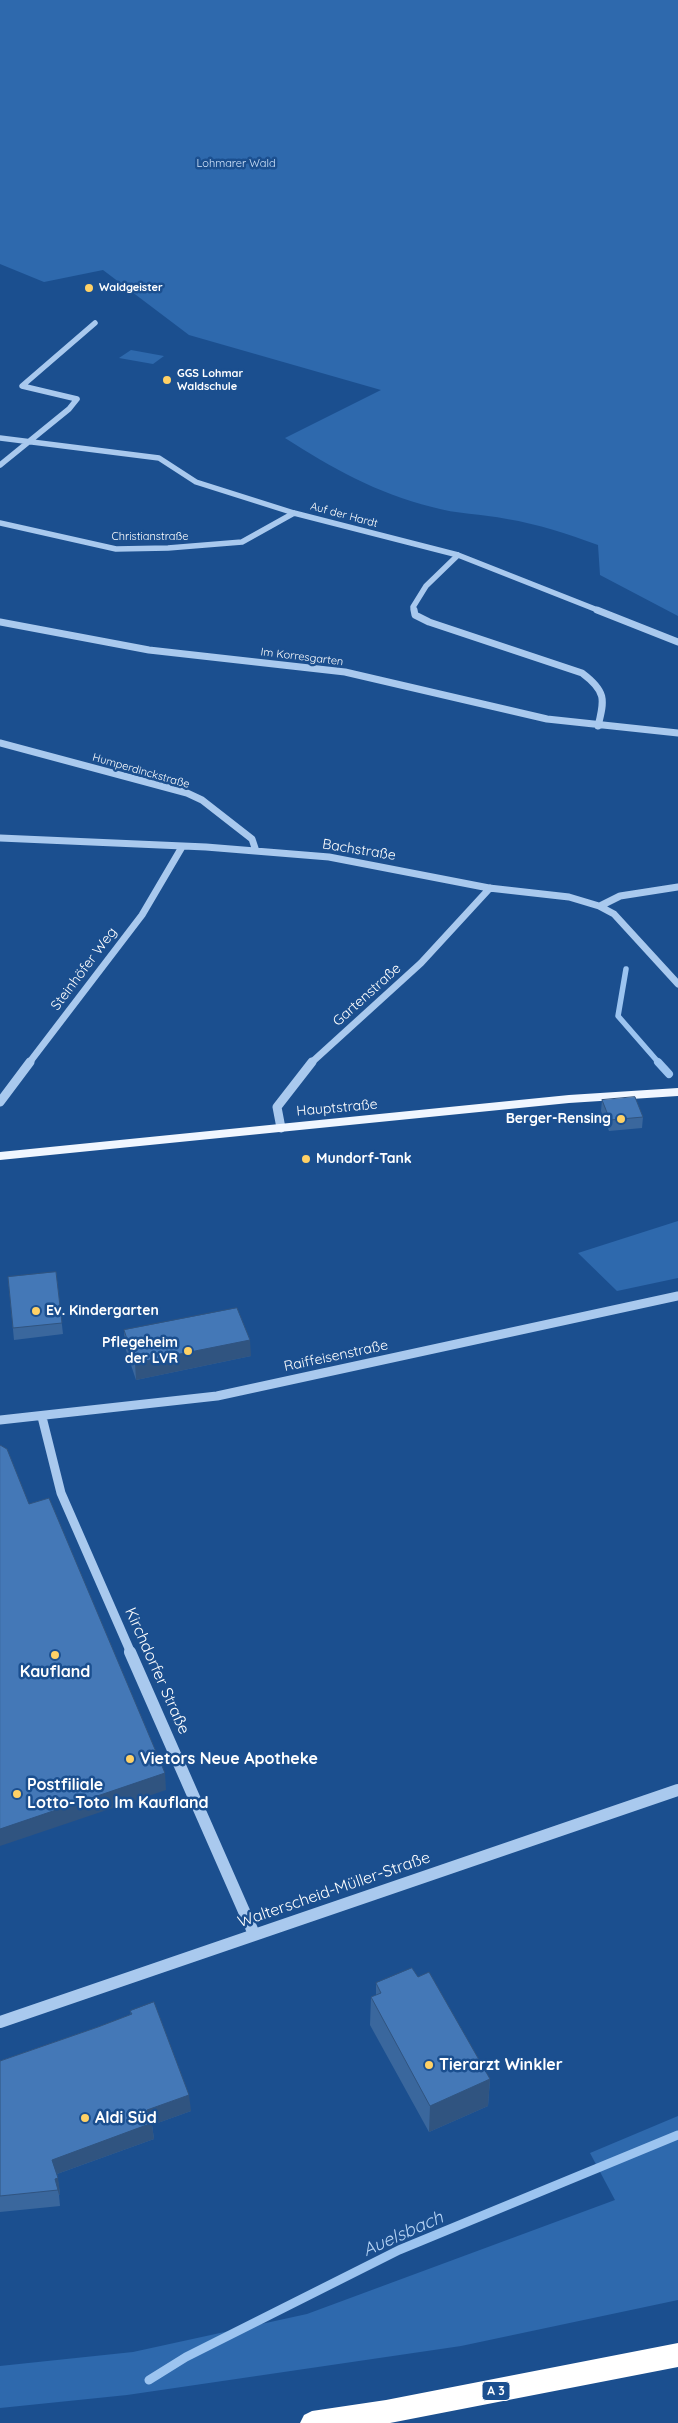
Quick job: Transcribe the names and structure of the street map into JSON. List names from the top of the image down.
{
  "streets": {
    "highway": ["A 3"],
    "main road": ["Hauptstraße"],
    "street": [
      "Auf der Hardt",
      "Christianstraße",
      "Im Korresgarten",
      "Humperdinckstraße",
      "Bachstraße",
      "Steinhöfer Weg",
      "Gartenstraße",
      "Raiffeisenstraße",
      "Kirchdorfer Straße",
      "Walterscheid-Müller-Straße"
    ]
  },
  "crossings": [
    ["Auf der Hardt", "Christianstraße"],
    ["Humperdinckstraße", "Bachstraße"],
    ["Bachstraße", "Steinhöfer Weg"],
    ["Bachstraße", "Gartenstraße"],
    ["Gartenstraße", "Hauptstraße"],
    ["Raiffeisenstraße", "Kirchdorfer Straße"],
    ["Kirchdorfer Straße", "Walterscheid-Müller-Straße"]
  ],
  "water": ["Auelsbach"],
  "parks": ["Lohmarer Wald"],
  "places": [
    "Waldgeister",
    "GGS Lohmar Waldschule",
    "Berger-Rensing",
    "Mundorf-Tank",
    "Ev. Kindergarten",
    "Pflegeheim der LVR",
    "Kaufland",
    "Vietors Neue Apotheke",
    "Postfiliale Lotto-Toto Im Kaufland",
    "Tierarzt Winkler",
    "Aldi Süd"
  ]
}
